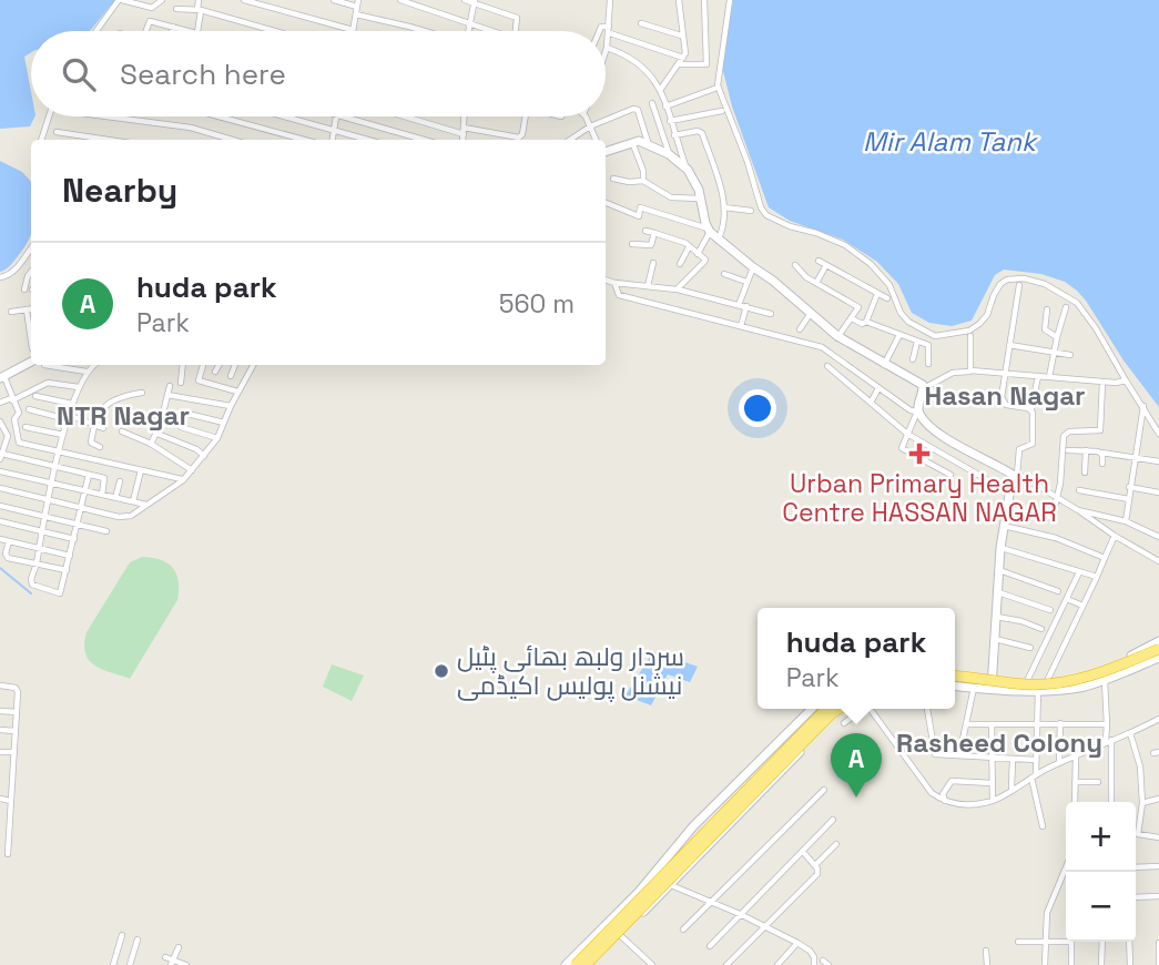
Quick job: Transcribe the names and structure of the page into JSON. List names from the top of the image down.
{
  "districts": ["Hasan Nagar", "NTR Nagar", "Rasheed Colony"],
  "water": ["Mir Alam Tank"],
  "places": {
    "health": ["Urban Primary Health Centre HASSAN NAGAR"],
    "other": ["سردار ولبھ بھائی پٹیل نیشنل پولیس اکیڈمی"]
  },
  "page": {
    "search": "Search here",
    "heading": "Nearby",
    "list": [
      {
        "mark": "A",
        "name": "huda park",
        "note": "Park",
        "value": "560 m"
      }
    ],
    "popup": ["huda park", "Park"],
    "pins": "A",
    "map_buttons": ["+", "−"]
  }
}
